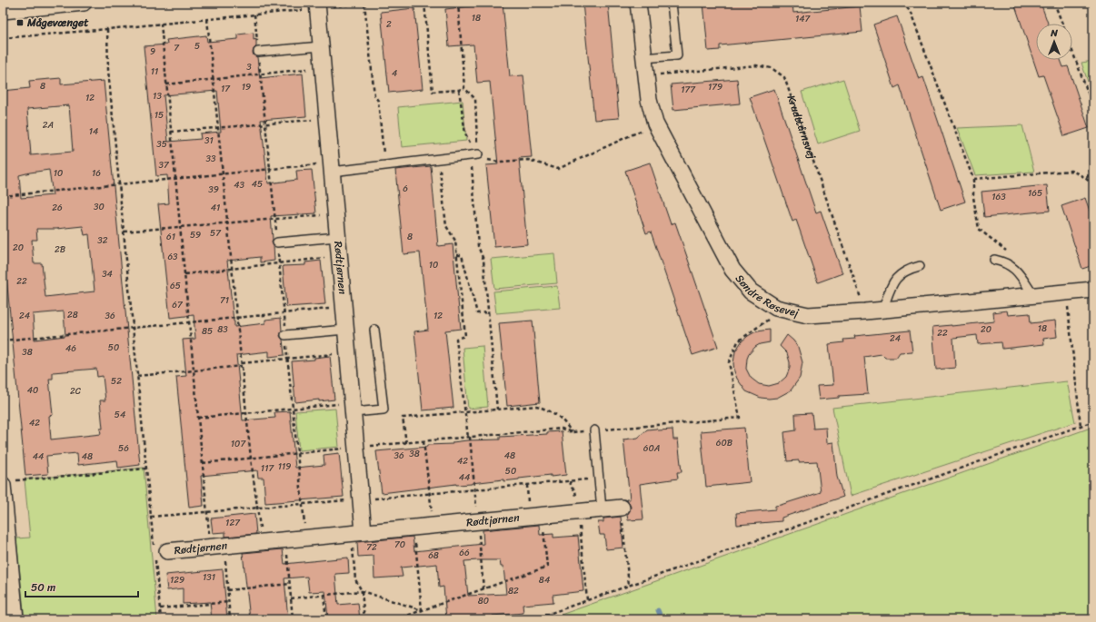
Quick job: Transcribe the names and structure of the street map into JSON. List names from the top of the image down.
{
  "streets": {
    "street": ["Rødtjørnen", "Søndre Røsevej"],
    "path": ["Krudttårnsvej"]
  },
  "crossings": [
    ["Krudttårnsvej", "Søndre Røsevej"]
  ],
  "places": {
    "transit": ["Mågevænget"]
  },
  "house_numbers": [
    "18",
    "147",
    "2",
    "5",
    "7",
    "9",
    "3",
    "11",
    "4",
    "8",
    "19",
    "179",
    "17",
    "177",
    "13",
    "12",
    "15",
    "2A",
    "14",
    "31",
    "35",
    "33",
    "37",
    "10",
    "16",
    "45",
    "43",
    "6",
    "39",
    "165",
    "163",
    "30",
    "26",
    "41",
    "57",
    "59",
    "61",
    "8",
    "32",
    "20",
    "2B",
    "63",
    "10",
    "34",
    "22",
    "65",
    "71",
    "67",
    "28",
    "24",
    "36",
    "12",
    "18",
    "83",
    "20",
    "85",
    "22",
    "24",
    "50",
    "46",
    "38",
    "52",
    "40",
    "2C",
    "54",
    "42",
    "60B",
    "107",
    "56",
    "60A",
    "38",
    "36",
    "48",
    "44",
    "48",
    "42",
    "119",
    "117",
    "50",
    "44",
    "127",
    "70",
    "72",
    "66",
    "68",
    "131",
    "129",
    "84",
    "82",
    "80"
  ],
  "scale_bar": "50 m",
  "north": "top"
}
